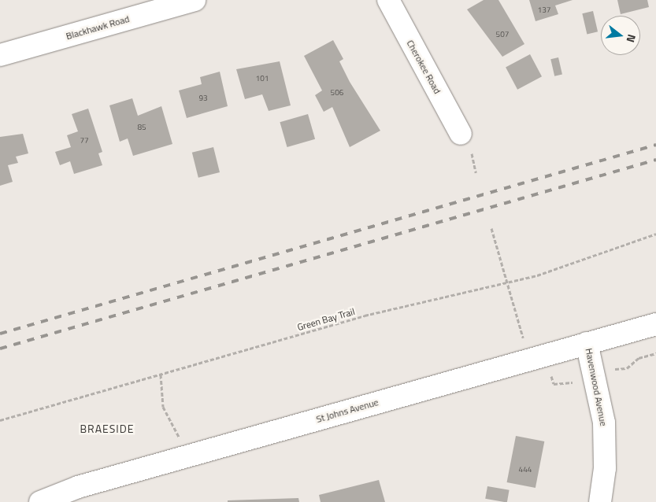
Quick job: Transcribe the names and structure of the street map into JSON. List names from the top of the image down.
{
  "streets": {
    "street": [
      "Blackhawk Road",
      "Cherokee Road",
      "Havenwood Avenue",
      "St Johns Avenue"
    ],
    "path": ["Green Bay Trail"]
  },
  "crossings": [
    ["Havenwood Avenue", "St Johns Avenue"]
  ],
  "districts": ["BRAESIDE"],
  "house_numbers": [
    "137",
    "507",
    "101",
    "506",
    "93",
    "85",
    "77",
    "444"
  ],
  "north": "right"
}
